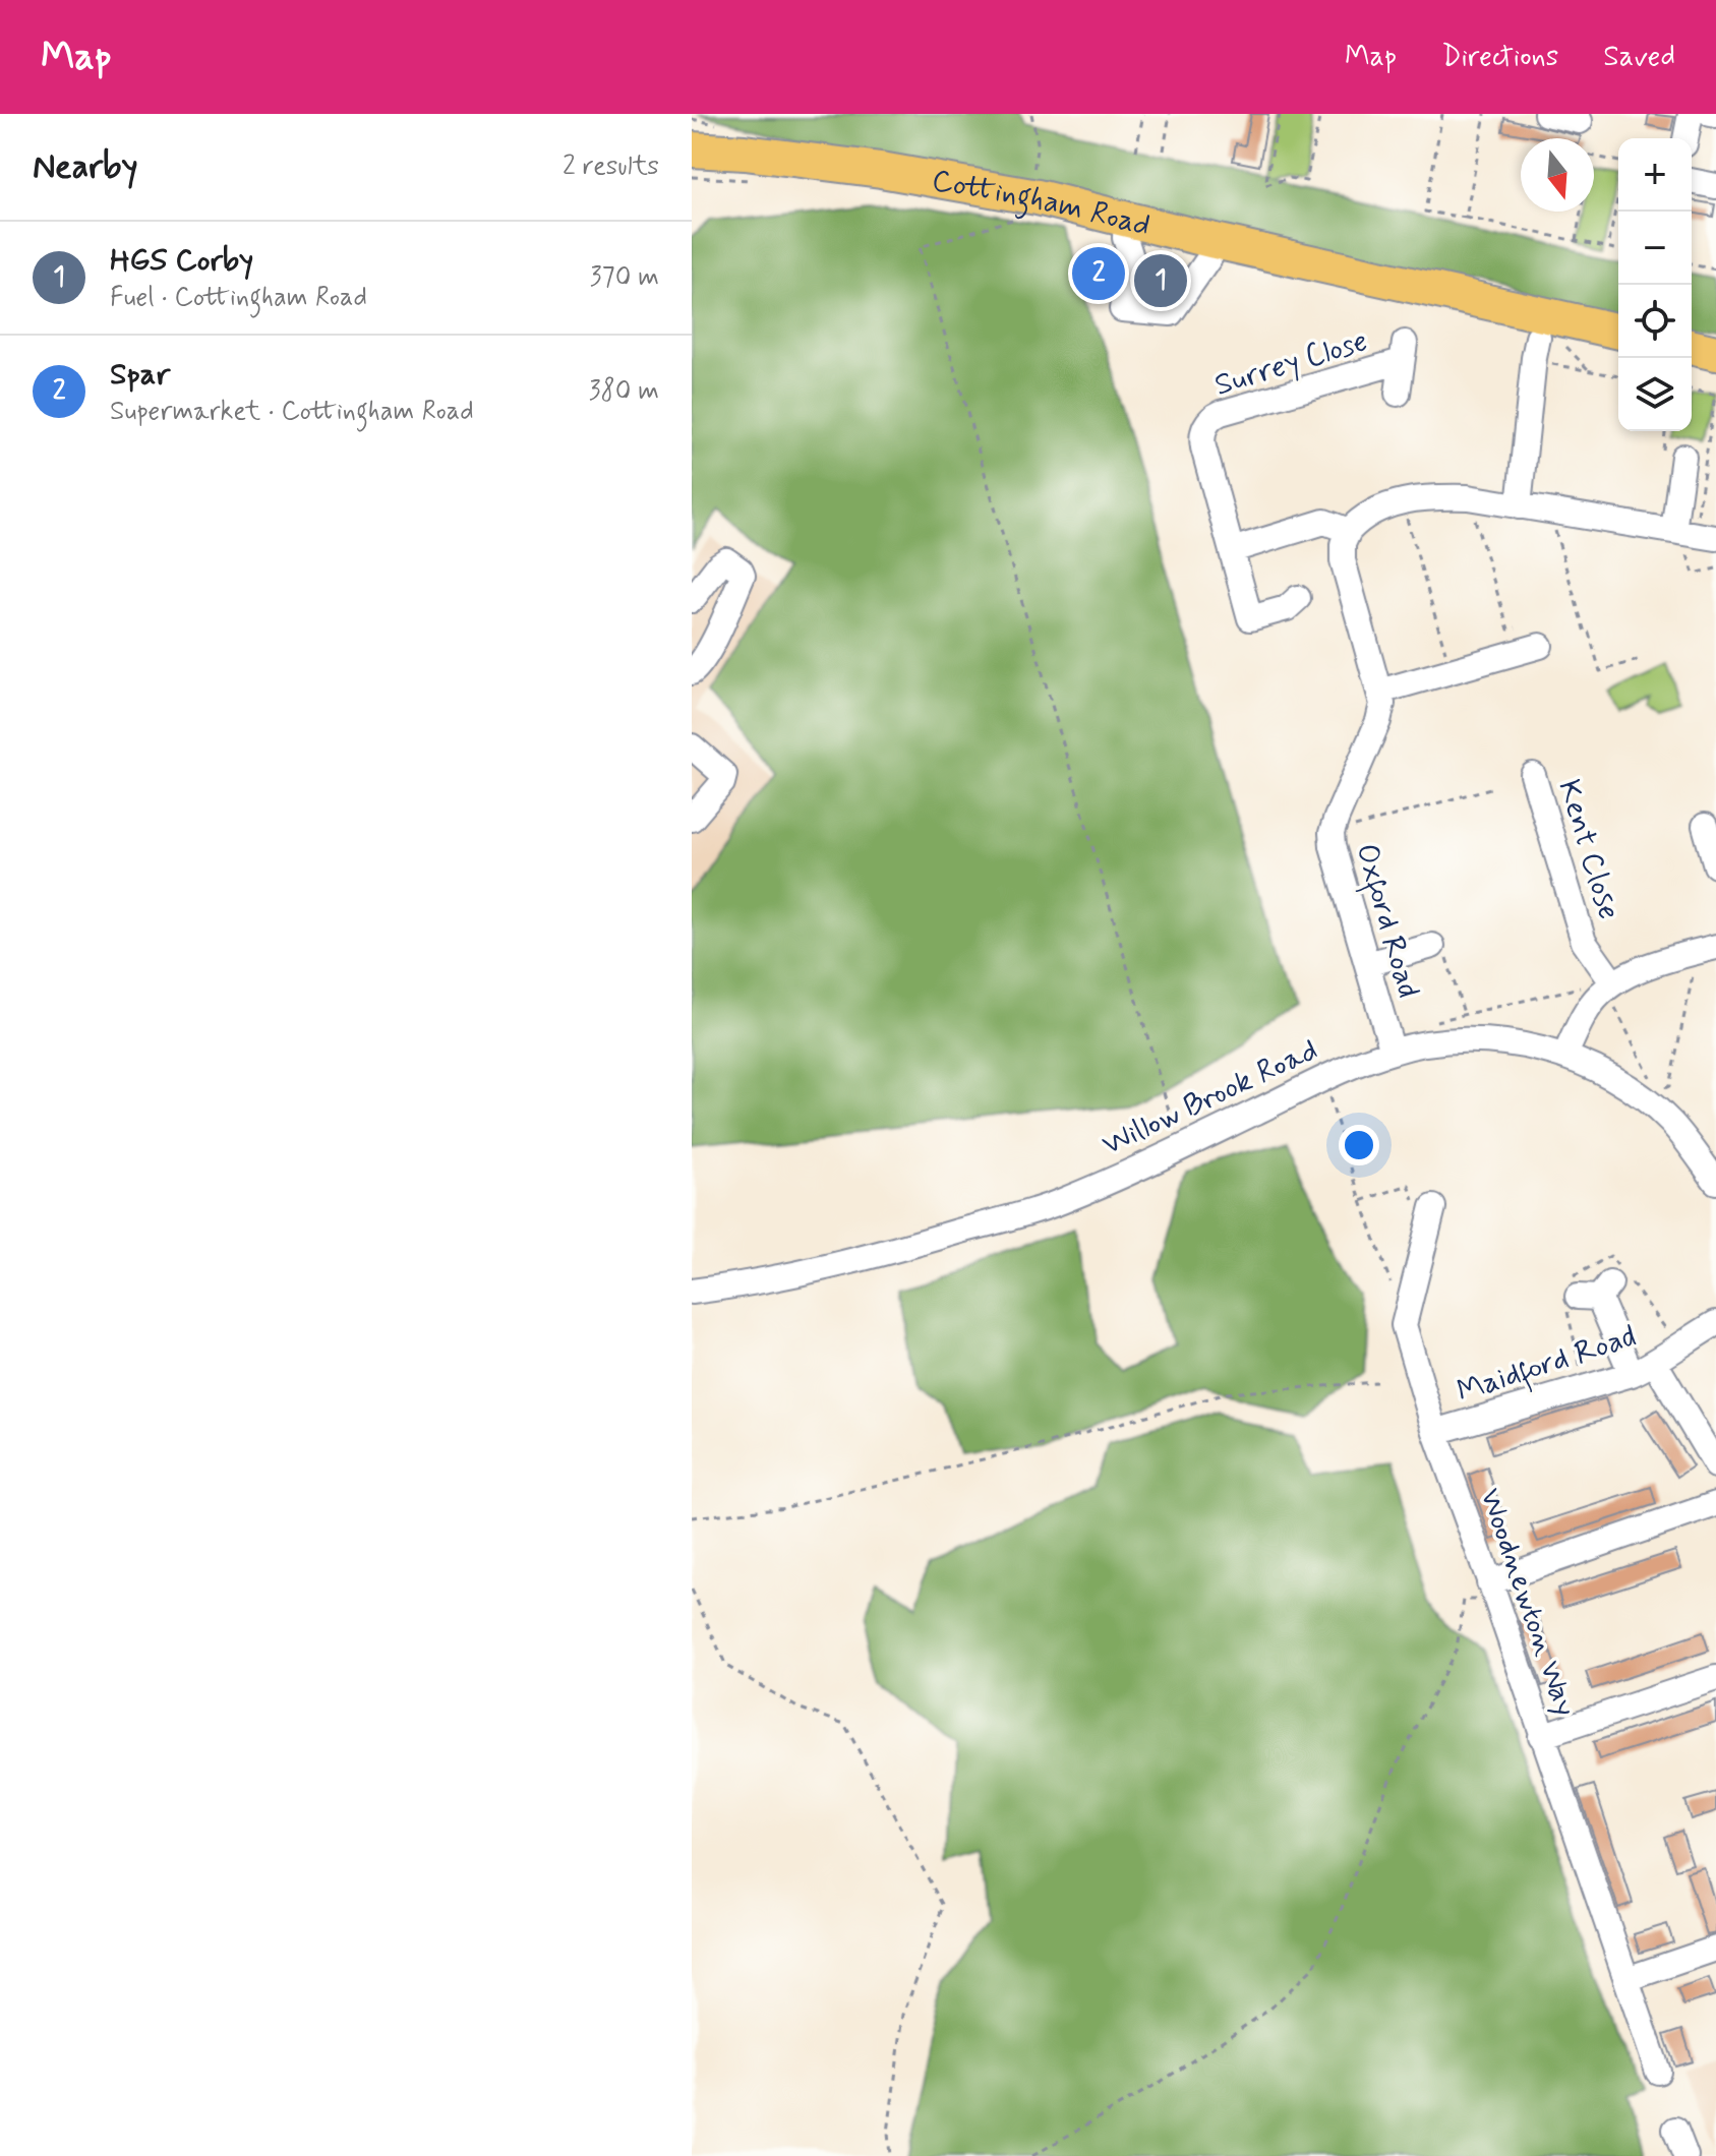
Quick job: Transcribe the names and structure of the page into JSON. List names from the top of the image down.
{
  "streets": {
    "highway": ["Cottingham Road"],
    "street": [
      "Surrey Close",
      "Kent Close",
      "Oxford Road",
      "Willow Brook Road",
      "Maidford Road",
      "Woodnewton Way"
    ]
  },
  "crossings": [
    ["Oxford Road", "Willow Brook Road"],
    ["Maidford Road", "Woodnewton Way"]
  ],
  "north": "bottom",
  "page": {
    "header": "Map",
    "nav": ["Map", "Directions", "Saved"],
    "heading": ["Nearby", "2 results"],
    "map_buttons": ["+", "−"],
    "list": [
      {
        "mark": "1",
        "name": "HGS Corby",
        "note": "Fuel · Cottingham Road",
        "value": "370 m"
      },
      {
        "mark": "2",
        "name": "Spar",
        "note": "Supermarket · Cottingham Road",
        "value": "380 m"
      }
    ],
    "pins": ["2", "1"]
  }
}
